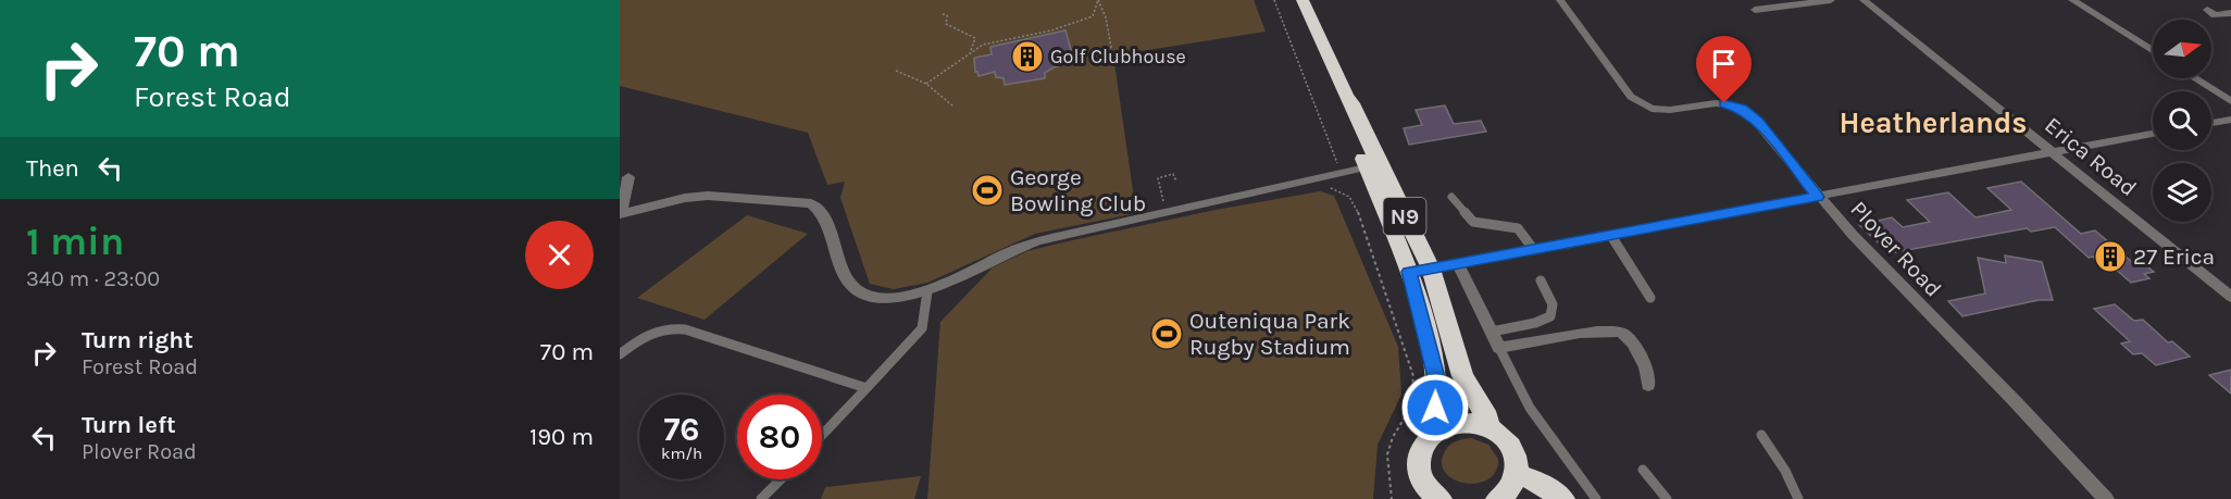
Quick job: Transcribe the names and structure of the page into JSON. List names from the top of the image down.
{
  "streets": {
    "highway": ["N9"],
    "street": ["Erica Road", "Plover Road"]
  },
  "districts": ["Heatherlands"],
  "places": {
    "building": ["Golf Clubhouse", "27 Erica"],
    "sports": ["George Bowling Club", "Outeniqua Park Rugby Stadium"]
  },
  "north": "right",
  "page": {
    "turn": ["70 m", "Forest Road"],
    "then": "Then",
    "heading": ["1 min", "340 m · 23:00"],
    "list": [
      {
        "name": "Turn right",
        "note": "Forest Road",
        "value": "70 m"
      },
      {
        "name": "Turn left",
        "note": "Plover Road",
        "value": "190 m"
      }
    ],
    "speed": "76 km/h",
    "limit": "80"
  }
}
